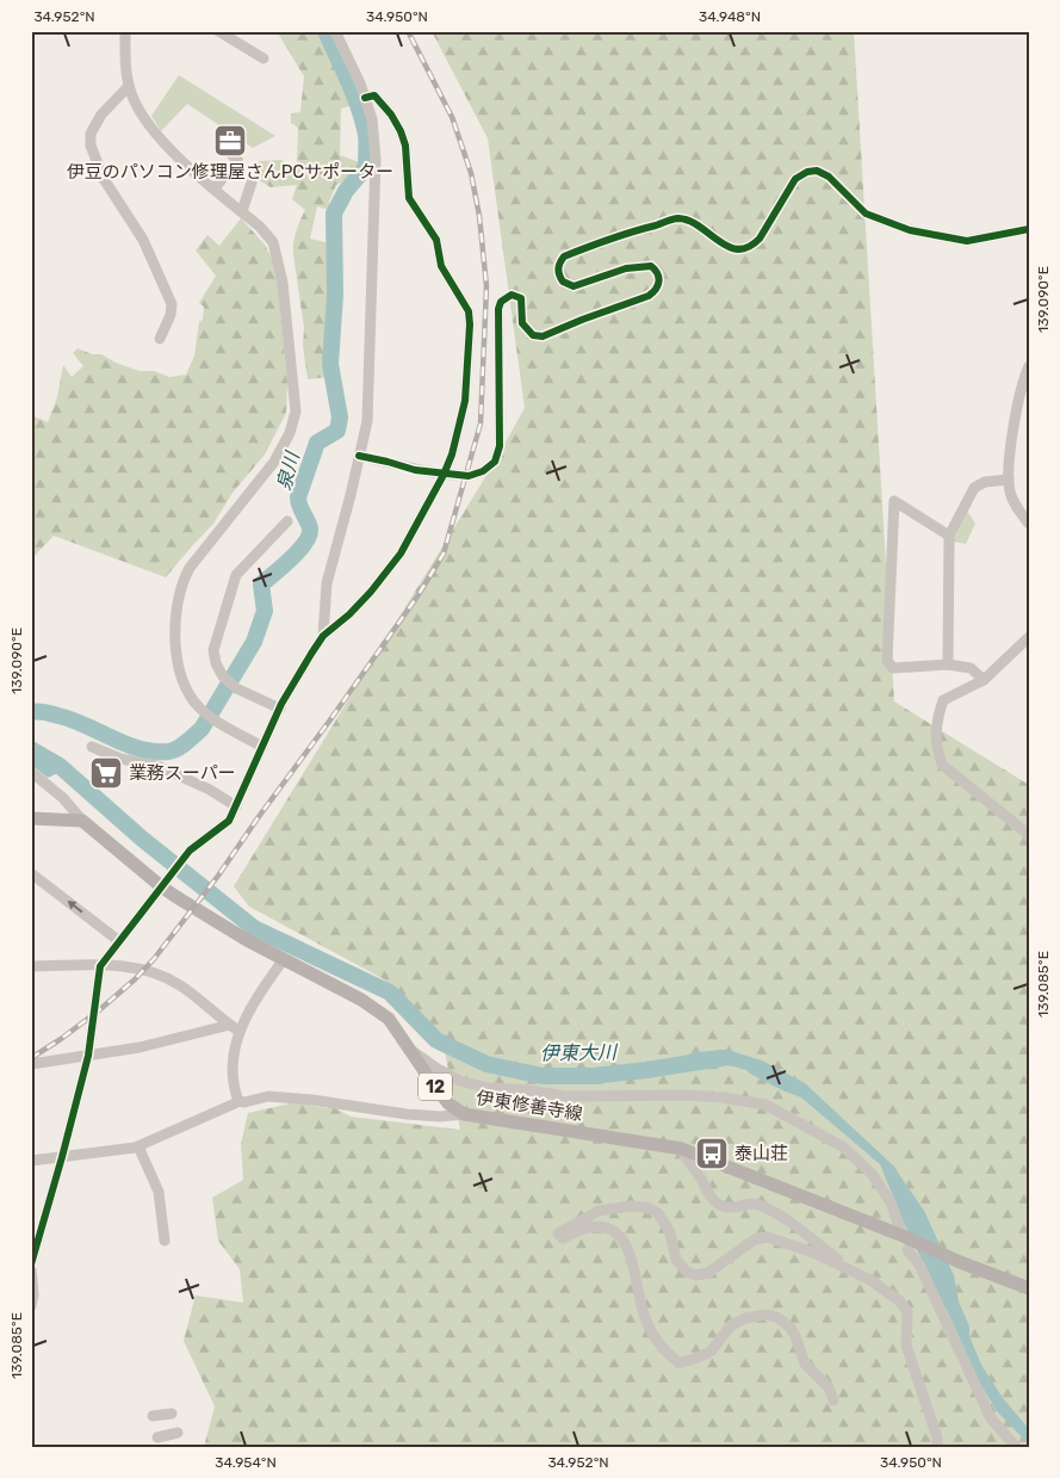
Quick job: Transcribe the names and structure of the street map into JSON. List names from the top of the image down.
{
  "streets": {
    "main road": ["12", "伊東修善寺線"]
  },
  "water": ["泉川", "伊東大川"],
  "places": {
    "office": ["伊豆のパソコン修理屋さんPCサポーター"],
    "supermarket": ["業務スーパー"],
    "bus stop": ["泰山荘"]
  },
  "coordinates": [
    "34.952°N",
    "34.950°N",
    "34.948°N",
    "139.090°E",
    "139.085°E",
    "34.954°N"
  ]
}
